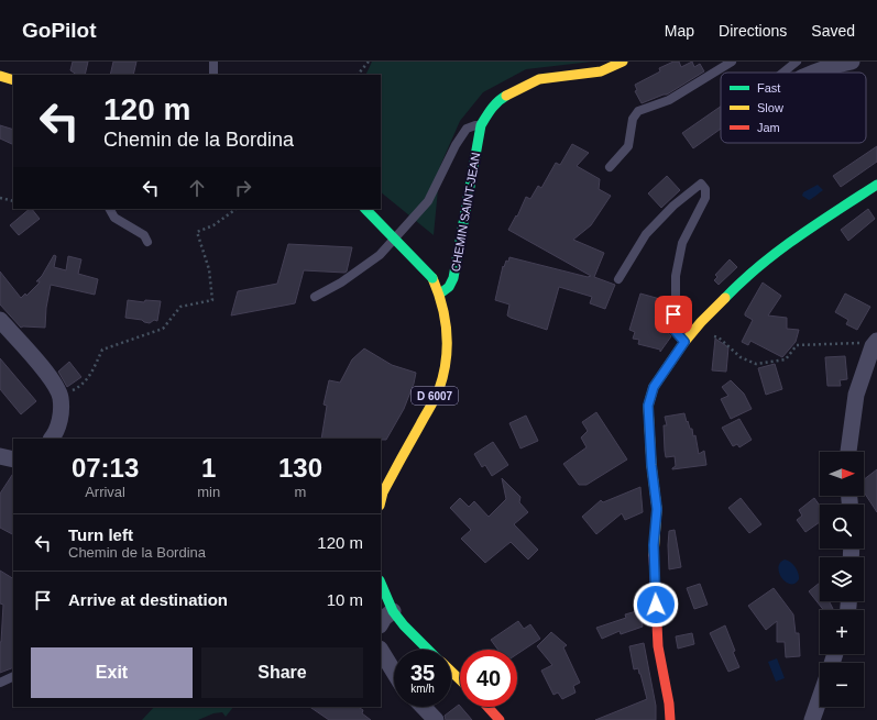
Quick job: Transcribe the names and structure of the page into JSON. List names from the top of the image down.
{
  "streets": {
    "street": ["CHEMIN SAINT-JEAN", "D 6007"]
  },
  "crossings": [
    ["CHEMIN SAINT-JEAN", "D 6007"]
  ],
  "legend": ["Fast", "Slow", "Jam"],
  "north": "right",
  "page": {
    "header": "GoPilot",
    "nav": ["Map", "Directions", "Saved"],
    "turn": ["120 m", "Chemin de la Bordina"],
    "eta": [
      "07:13",
      "Arrival",
      "1",
      "min",
      "130",
      "m"
    ],
    "map_buttons": ["+", "−"],
    "list": [
      {
        "name": "Turn left",
        "note": "Chemin de la Bordina",
        "value": "120 m"
      },
      {
        "name": "Arrive at destination",
        "value": "10 m"
      }
    ],
    "buttons": ["Exit", "Share"],
    "speed": "35 km/h",
    "limit": "40"
  }
}
